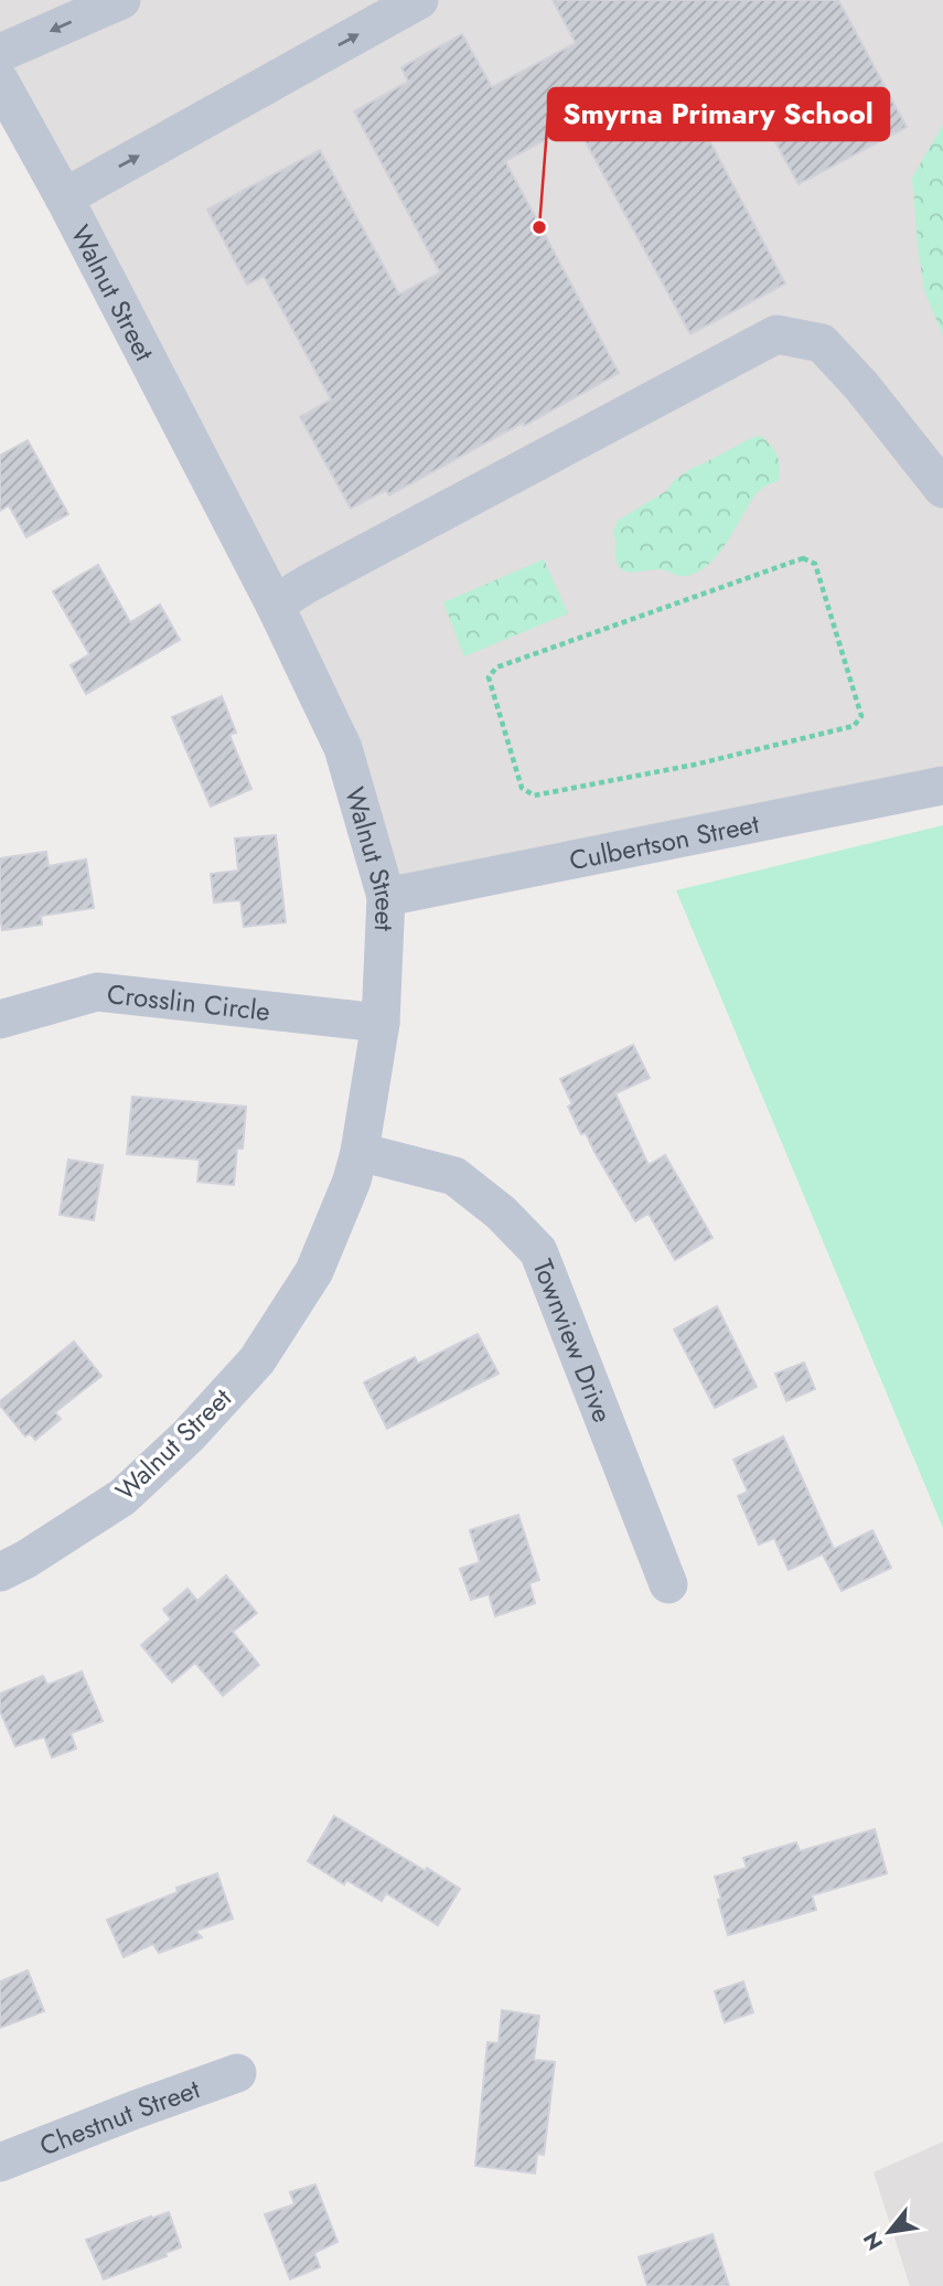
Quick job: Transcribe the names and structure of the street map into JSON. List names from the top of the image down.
{
  "streets": {
    "street": [
      "Walnut Street",
      "Culbertson Street",
      "Crosslin Circle",
      "Townview Drive",
      "Chestnut Street"
    ]
  },
  "crossings": [
    ["Walnut Street", "Culbertson Street"],
    ["Walnut Street", "Crosslin Circle"],
    ["Walnut Street", "Townview Drive"]
  ],
  "places": ["Smyrna Primary School"],
  "north": "bottom left"
}
